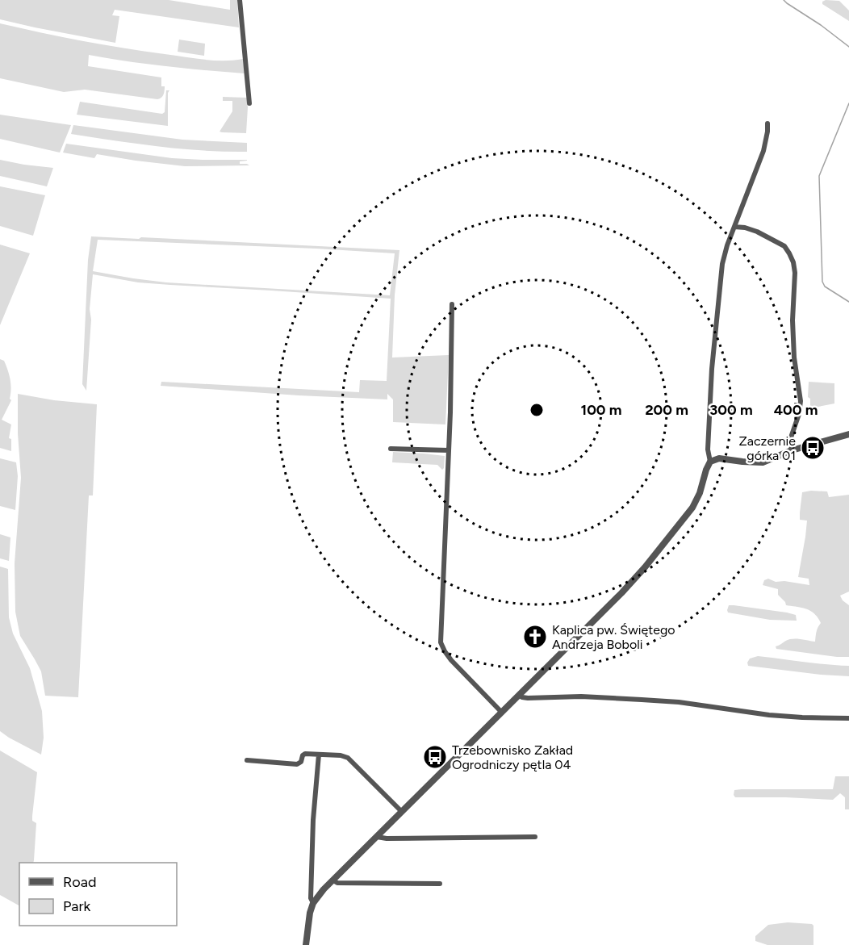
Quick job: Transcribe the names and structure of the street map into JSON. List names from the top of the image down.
{
  "places": {
    "bus stop": ["Zaczernie górka 01", "Trzebownisko Zakład Ogrodniczy pętla 04"],
    "church": ["Kaplica pw. Świętego Andrzeja Boboli"]
  },
  "legend": ["Road", "Park"],
  "rings": [
    "100 m",
    "200 m",
    "300 m",
    "400 m"
  ]
}
